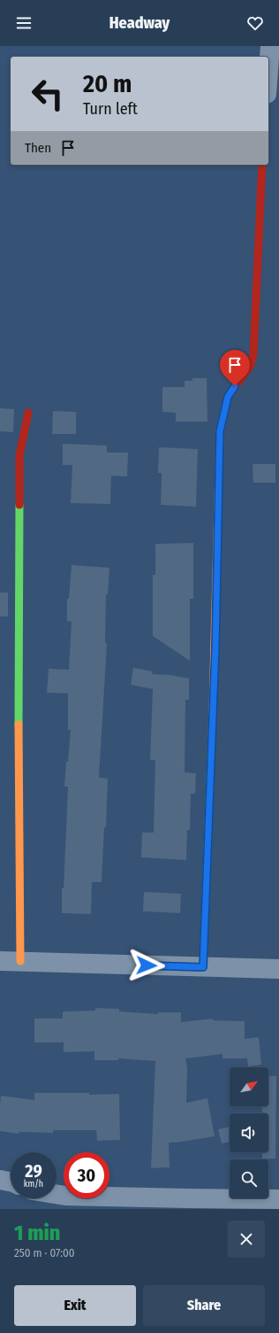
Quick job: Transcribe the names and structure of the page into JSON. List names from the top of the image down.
{
  "north": "top right",
  "page": {
    "header": "Headway",
    "turn": ["20 m", "Turn left"],
    "then": "Then",
    "speed": "29 km/h",
    "limit": "30",
    "heading": ["1 min", "250 m · 07:00"],
    "buttons": ["Exit", "Share"]
  }
}
